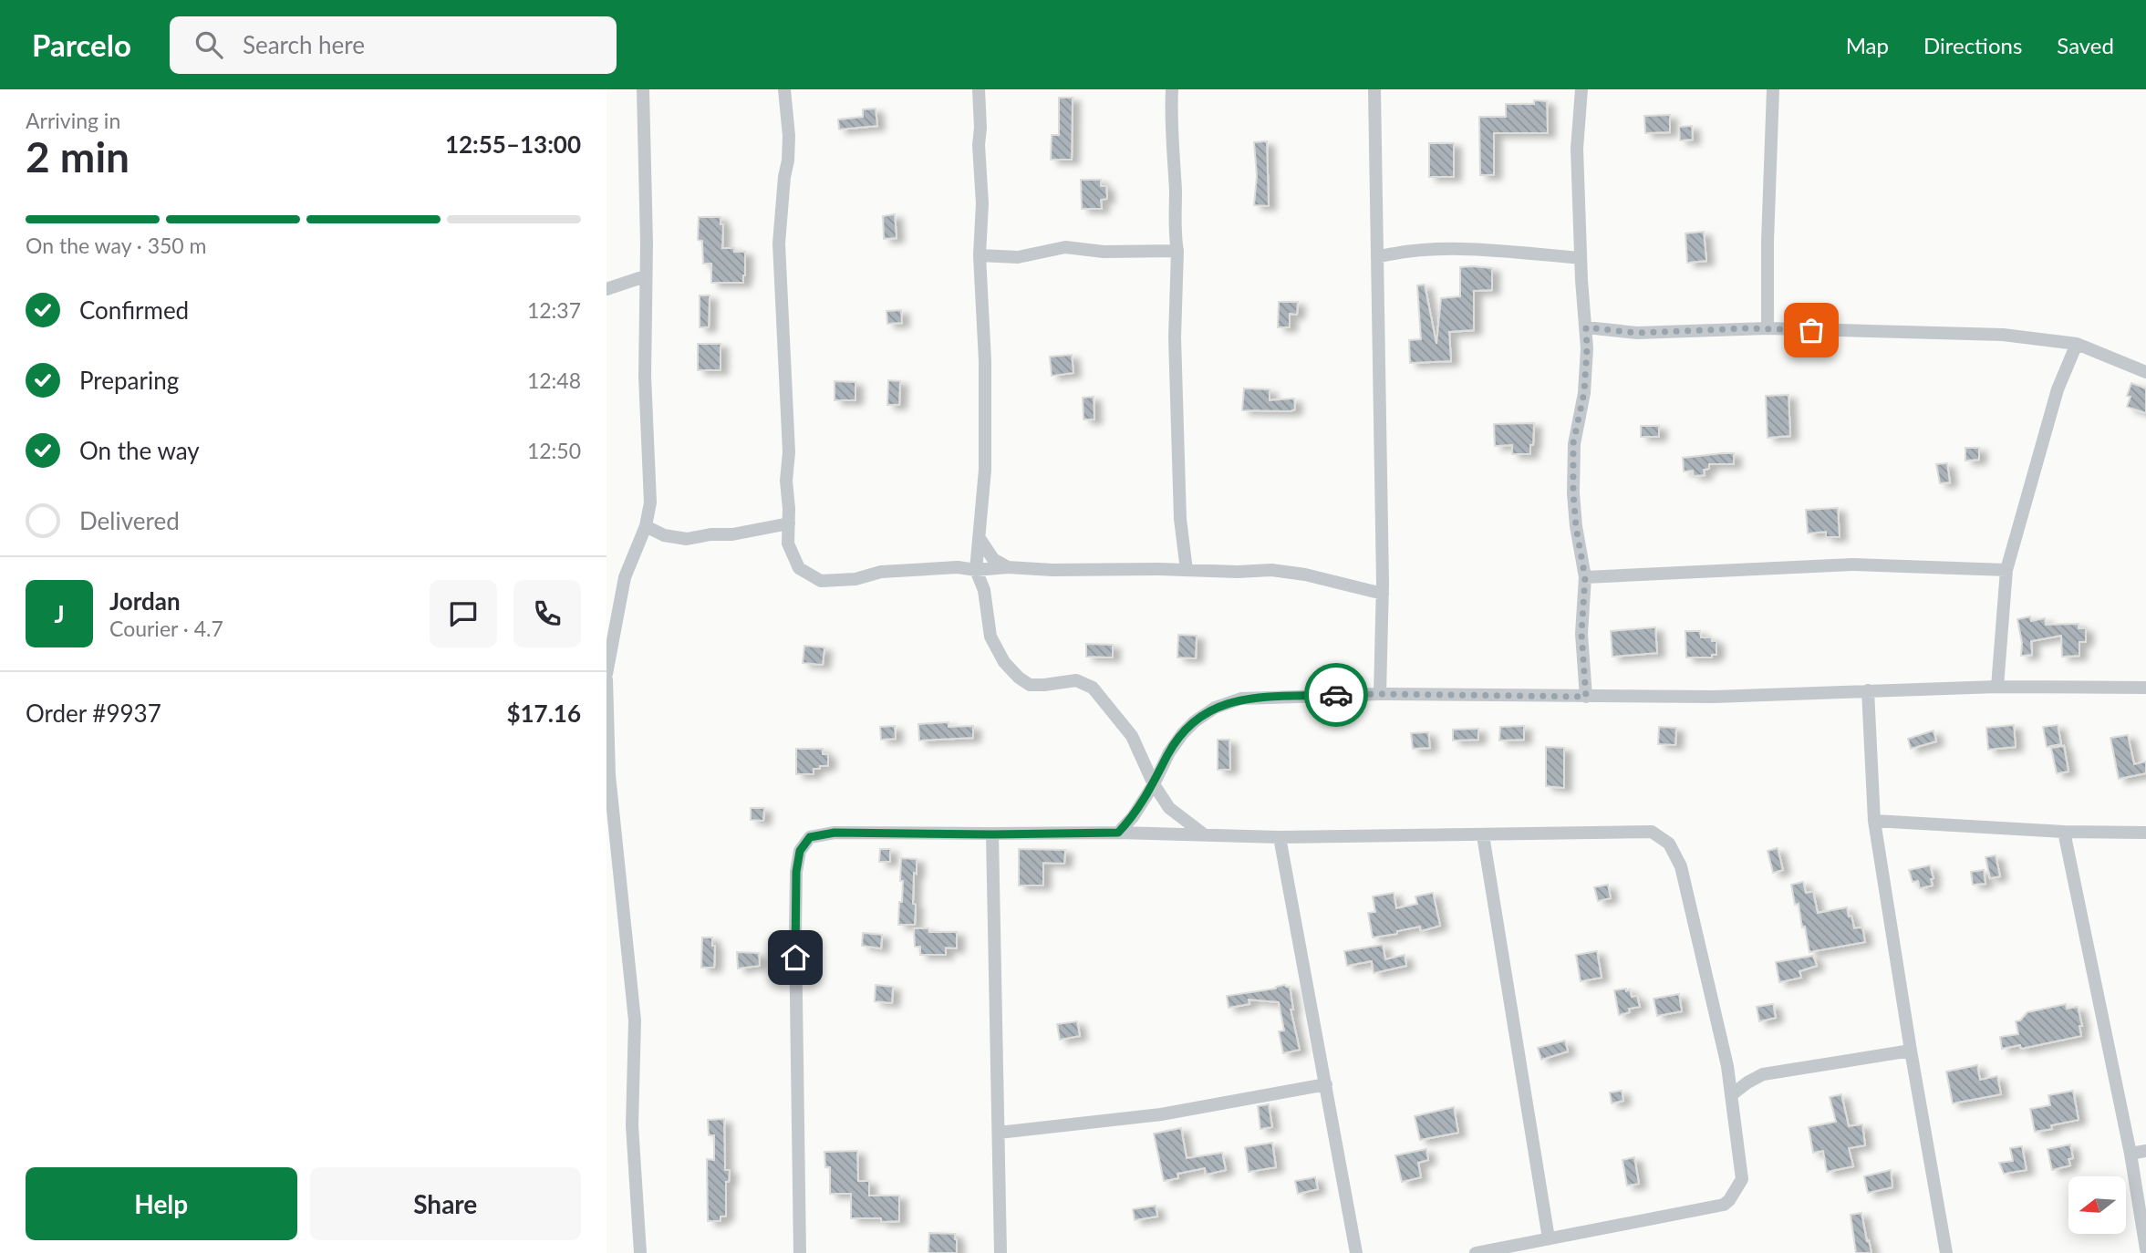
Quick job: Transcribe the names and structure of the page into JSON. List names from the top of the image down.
{
  "north": "left",
  "page": {
    "header": "Parcelo",
    "search": "Search here",
    "nav": ["Map", "Directions", "Saved"],
    "heading": ["2 min", "Arriving in", "12:55–13:00"],
    "panel": [
      "Jordan",
      "Courier · 4.7",
      "Order #9937",
      "$17.16"
    ],
    "bar": "On the way · 350 m",
    "list": [
      ["Confirmed", "12:37"],
      ["Preparing", "12:48"],
      ["On the way", "12:50"],
      "Delivered"
    ],
    "round": "J",
    "buttons": ["Help", "Share"]
  }
}
